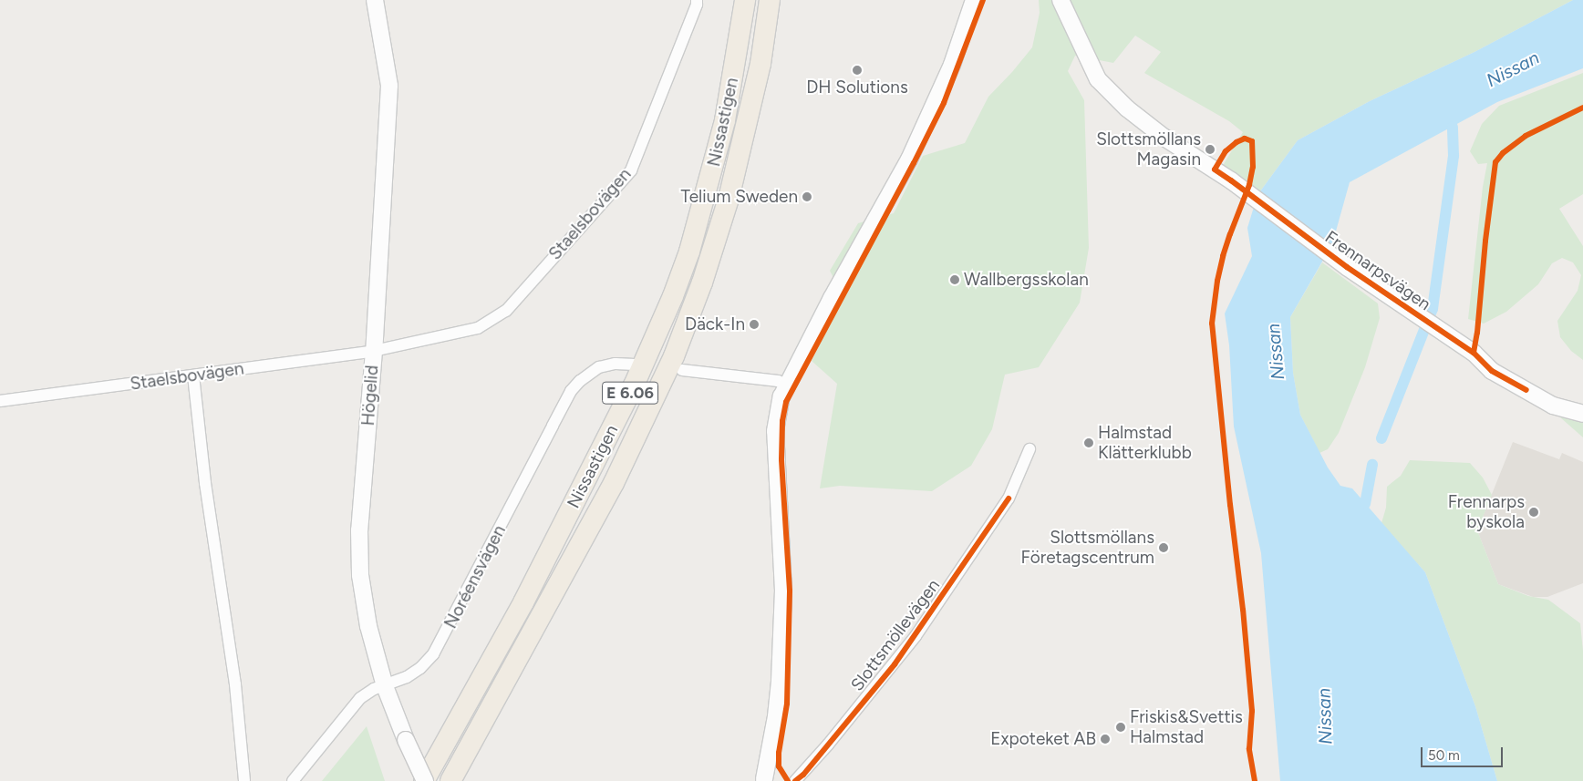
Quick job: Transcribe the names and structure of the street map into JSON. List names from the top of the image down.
{
  "streets": {
    "highway": ["Nissastigen", "E 6.06"],
    "street": [
      "Staelsbovägen",
      "Frennarpsvägen",
      "Högelid",
      "Noréensvägen",
      "Slottsmöllevägen"
    ]
  },
  "crossings": [
    ["Nissastigen", "Högelid"],
    ["Staelsbovägen", "Högelid"],
    ["Högelid", "Noréensvägen"]
  ],
  "water": ["Nissan"],
  "places": [
    "DH Solutions",
    "Slottsmöllans Magasin",
    "Telium Sweden",
    "Wallbergsskolan",
    "Däck-In",
    "Halmstad Klätterklubb",
    "Frennarps byskola",
    "Slottsmöllans Företagscentrum",
    "Friskis&Svettis Halmstad",
    "Expoteket AB"
  ],
  "scale_bar": "50 m"
}
